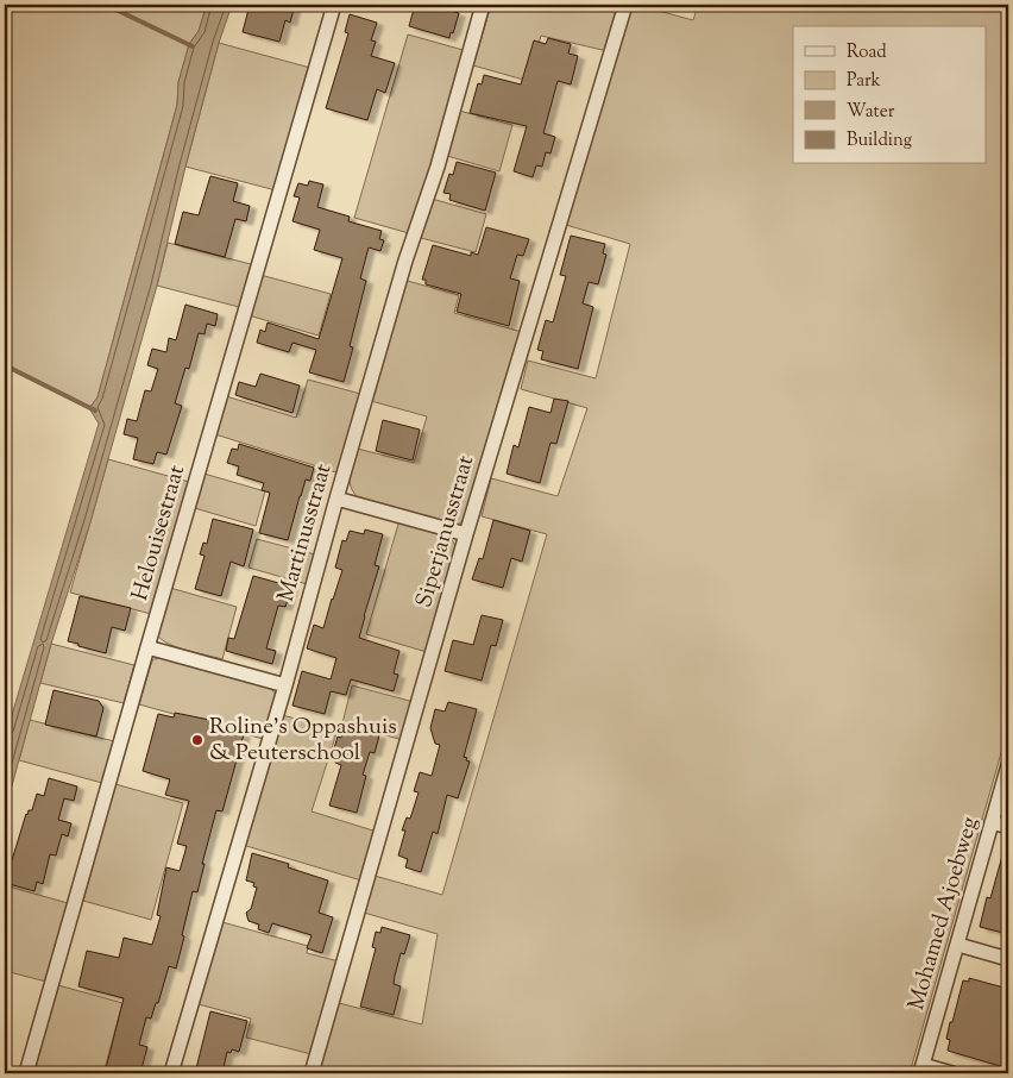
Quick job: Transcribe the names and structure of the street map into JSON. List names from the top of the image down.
{
  "streets": {
    "street": [
      "Siperjanusstraat",
      "Helouisestraat",
      "Martinusstraat",
      "Mohamed Ajoebweg"
    ]
  },
  "places": ["Roline's Oppashuis & Peuterschool"],
  "legend": [
    "Road",
    "Park",
    "Water",
    "Building"
  ]
}
